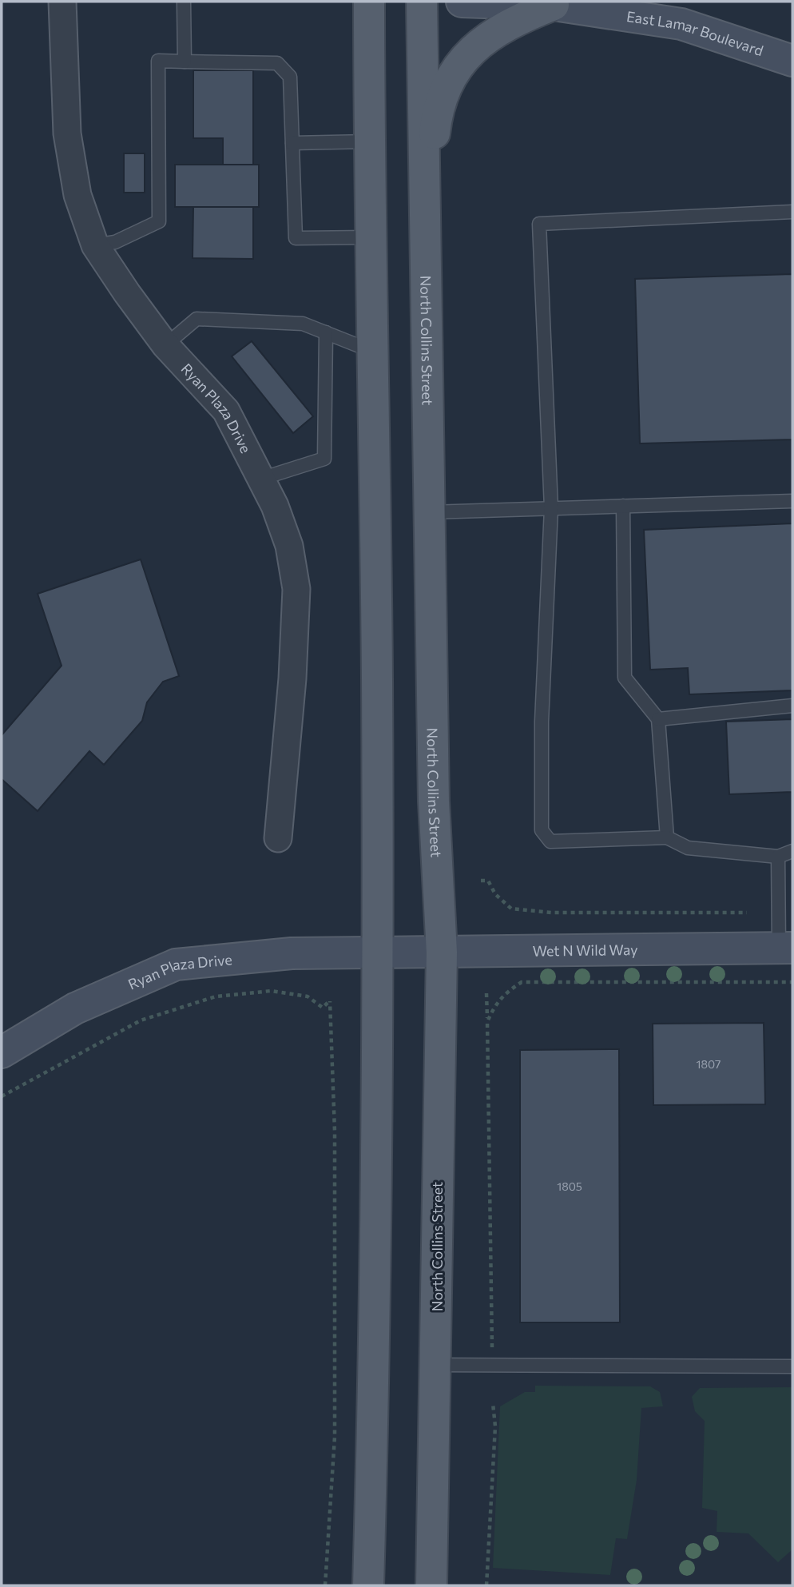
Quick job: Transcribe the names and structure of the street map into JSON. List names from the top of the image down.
{
  "streets": {
    "main road": ["North Collins Street"],
    "street": ["East Lamar Boulevard", "Ryan Plaza Drive", "Wet N Wild Way"]
  },
  "crossings": [
    ["North Collins Street", "Wet N Wild Way"],
    ["Ryan Plaza Drive", "Wet N Wild Way"]
  ],
  "house_numbers": ["1807", "1805"]
}
